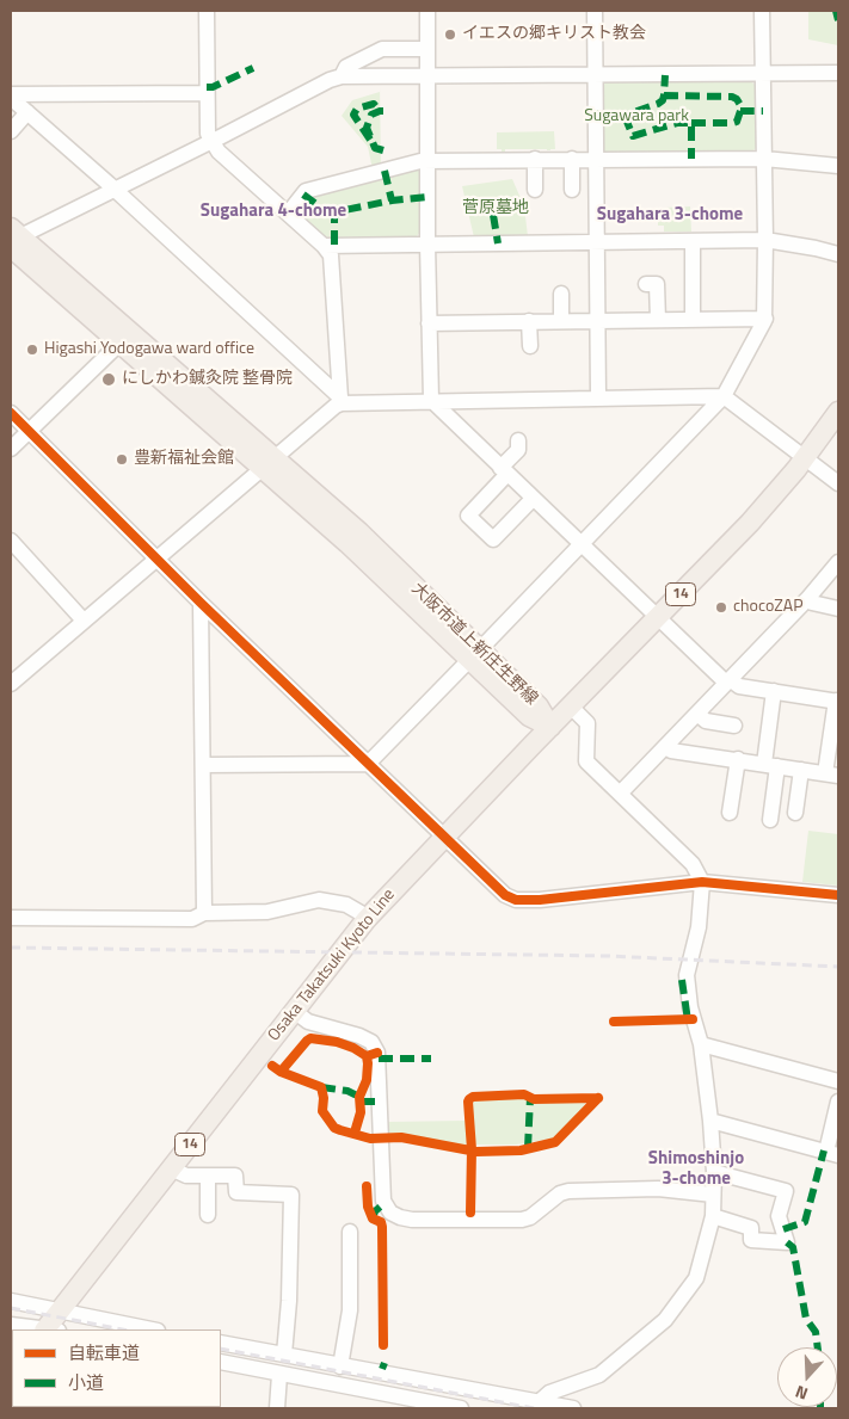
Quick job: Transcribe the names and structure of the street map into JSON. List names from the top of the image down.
{
  "streets": {
    "main road": ["14", "大阪市道上新庄生野線", "Osaka Takatsuki Kyoto Line"]
  },
  "crossings": [
    ["大阪市道上新庄生野線", "Osaka Takatsuki Kyoto Line"]
  ],
  "districts": ["Sugahara 4-chome", "Sugahara 3-chome", "Shimoshinjo 3-chome"],
  "parks": ["Sugawara park", "菅原墓地"],
  "places": [
    "イエスの郷キリスト教会",
    "Higashi Yodogawa ward office",
    "にしかわ鍼灸院 整骨院",
    "豊新福祉会館",
    "chocoZAP"
  ],
  "legend": ["自転車道", "小道"],
  "north": "bottom"
}
